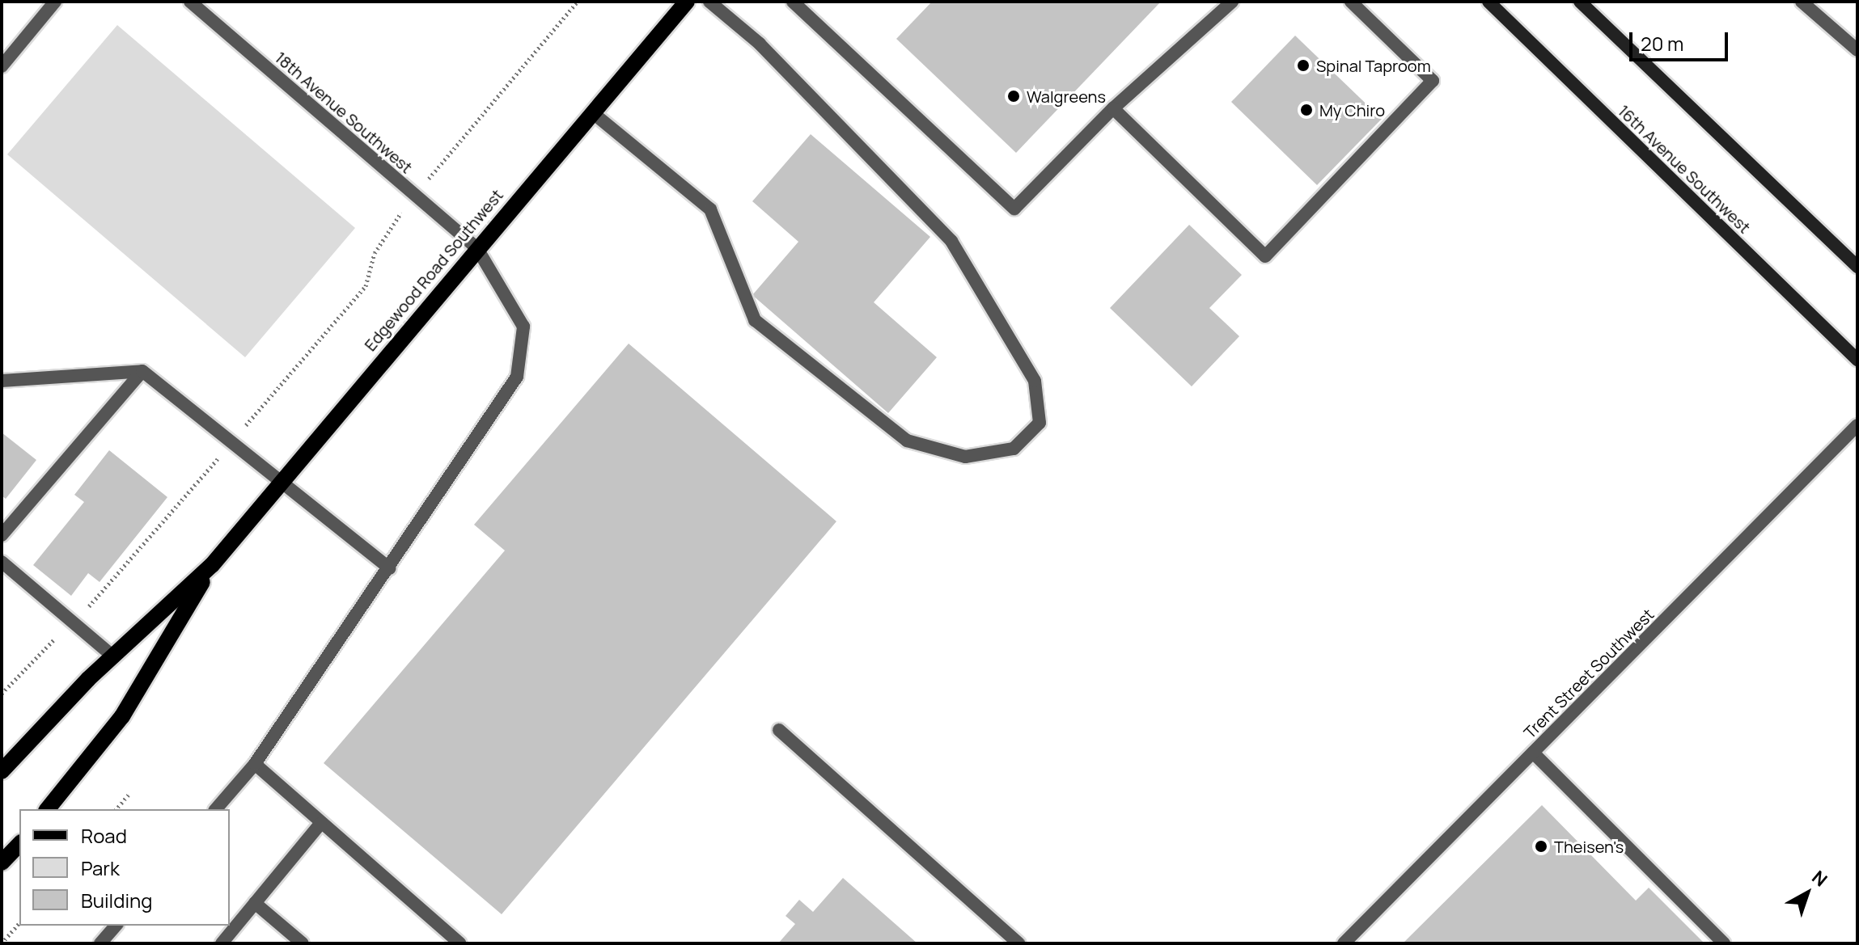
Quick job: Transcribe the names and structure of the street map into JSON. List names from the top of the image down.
{
  "streets": {
    "main road": ["16th Avenue Southwest", "Edgewood Road Southwest"],
    "street": ["18th Avenue Southwest", "Trent Street Southwest"]
  },
  "crossings": [
    ["18th Avenue Southwest", "Edgewood Road Southwest"]
  ],
  "places": [
    "Spinal Taproom",
    "Walgreens",
    "My Chiro",
    "Theisen's"
  ],
  "legend": ["Road", "Park", "Building"],
  "scale_bar": "20 m",
  "north": "top right"
}
